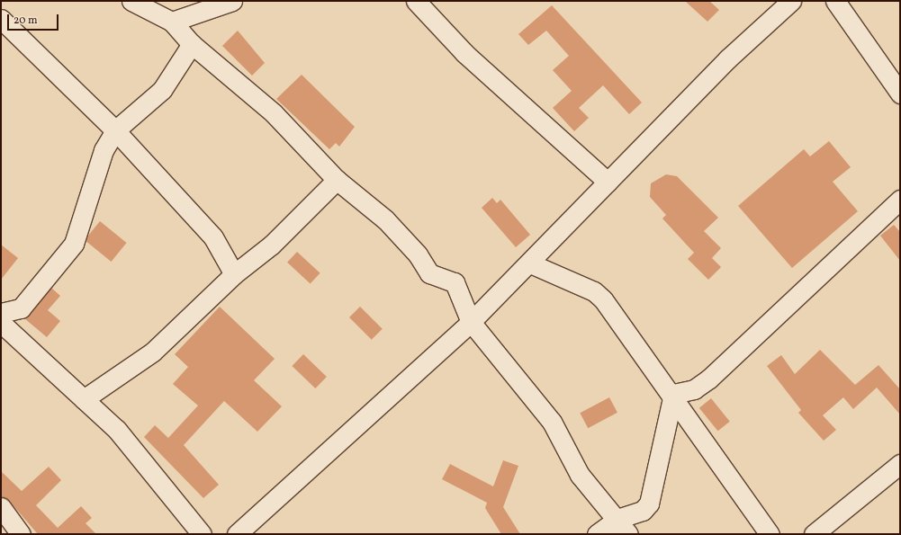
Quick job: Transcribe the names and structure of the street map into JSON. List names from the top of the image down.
{
  "scale_bar": "20 m"
}
